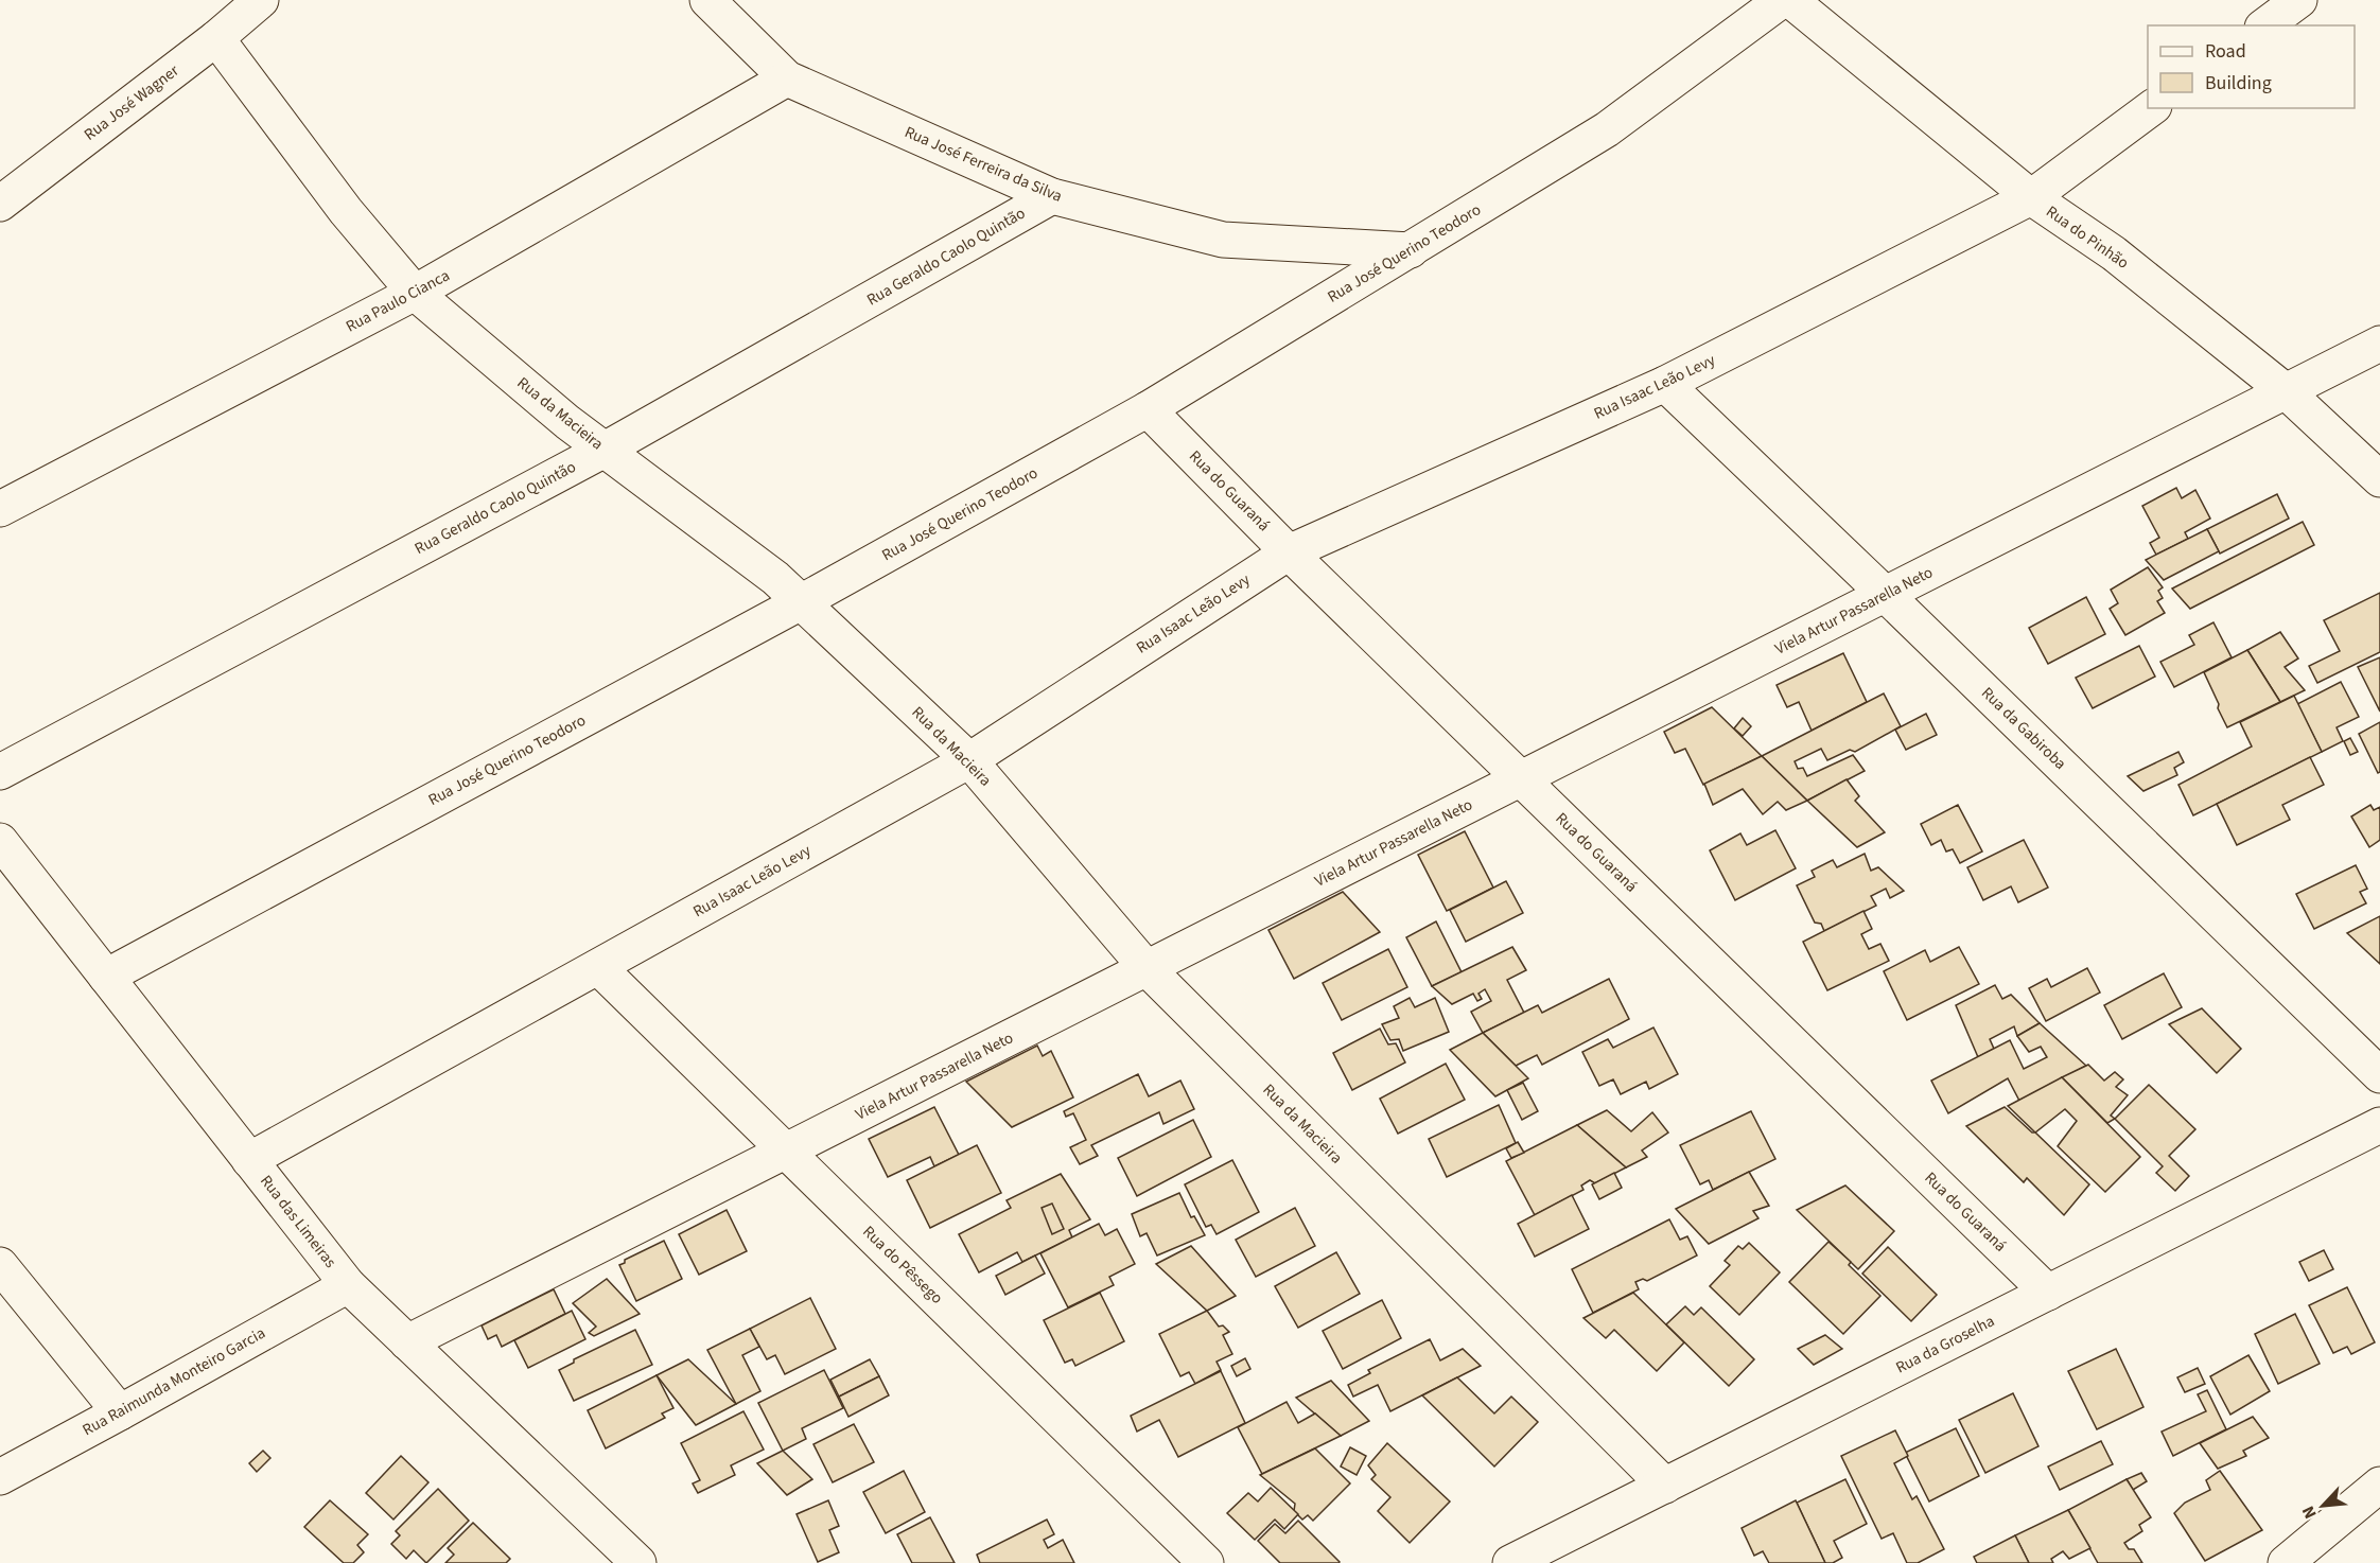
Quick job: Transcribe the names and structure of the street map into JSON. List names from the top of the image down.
{
  "streets": {
    "street": [
      "Rua José Wagner",
      "Rua José Ferreira da Silva",
      "Rua do Pinhão",
      "Rua José Querino Teodoro",
      "Rua Geraldo Caolo Quintão",
      "Rua Paulo Cianca",
      "Rua Isaac Leão Levy",
      "Rua da Macieira",
      "Rua do Guaraná",
      "Viela Artur Passarella Neto",
      "Rua da Gabiroba",
      "Rua das Limeiras",
      "Rua do Pêssego",
      "Rua da Groselha",
      "Rua Raimunda Monteiro Garcia"
    ]
  },
  "crossings": [
    ["Rua José Wagner", "Rua da Macieira"],
    ["Rua José Ferreira da Silva", "Rua José Querino Teodoro"],
    ["Rua José Ferreira da Silva", "Rua Geraldo Caolo Quintão"],
    ["Rua José Ferreira da Silva", "Rua Paulo Cianca"],
    ["Rua do Pinhão", "Rua Isaac Leão Levy"],
    ["Rua do Pinhão", "Viela Artur Passarella Neto"],
    ["Rua José Querino Teodoro", "Rua da Macieira"],
    ["Rua José Querino Teodoro", "Rua do Guaraná"],
    ["Rua José Querino Teodoro", "Rua das Limeiras"],
    ["Rua Geraldo Caolo Quintão", "Rua da Macieira"],
    ["Rua Paulo Cianca", "Rua da Macieira"],
    ["Rua Isaac Leão Levy", "Rua da Macieira"],
    ["Rua Isaac Leão Levy", "Rua do Guaraná"],
    ["Rua Isaac Leão Levy", "Rua da Gabiroba"],
    ["Rua Isaac Leão Levy", "Rua das Limeiras"],
    ["Rua Isaac Leão Levy", "Rua do Pêssego"],
    ["Rua da Macieira", "Viela Artur Passarella Neto"],
    ["Rua da Macieira", "Rua da Groselha"],
    ["Rua do Guaraná", "Viela Artur Passarella Neto"],
    ["Rua do Guaraná", "Rua da Groselha"],
    ["Viela Artur Passarella Neto", "Rua da Gabiroba"],
    ["Viela Artur Passarella Neto", "Rua das Limeiras"],
    ["Viela Artur Passarella Neto", "Rua do Pêssego"],
    ["Rua das Limeiras", "Rua Raimunda Monteiro Garcia"]
  ],
  "legend": ["Road", "Building"],
  "north": "bottom left"
}
